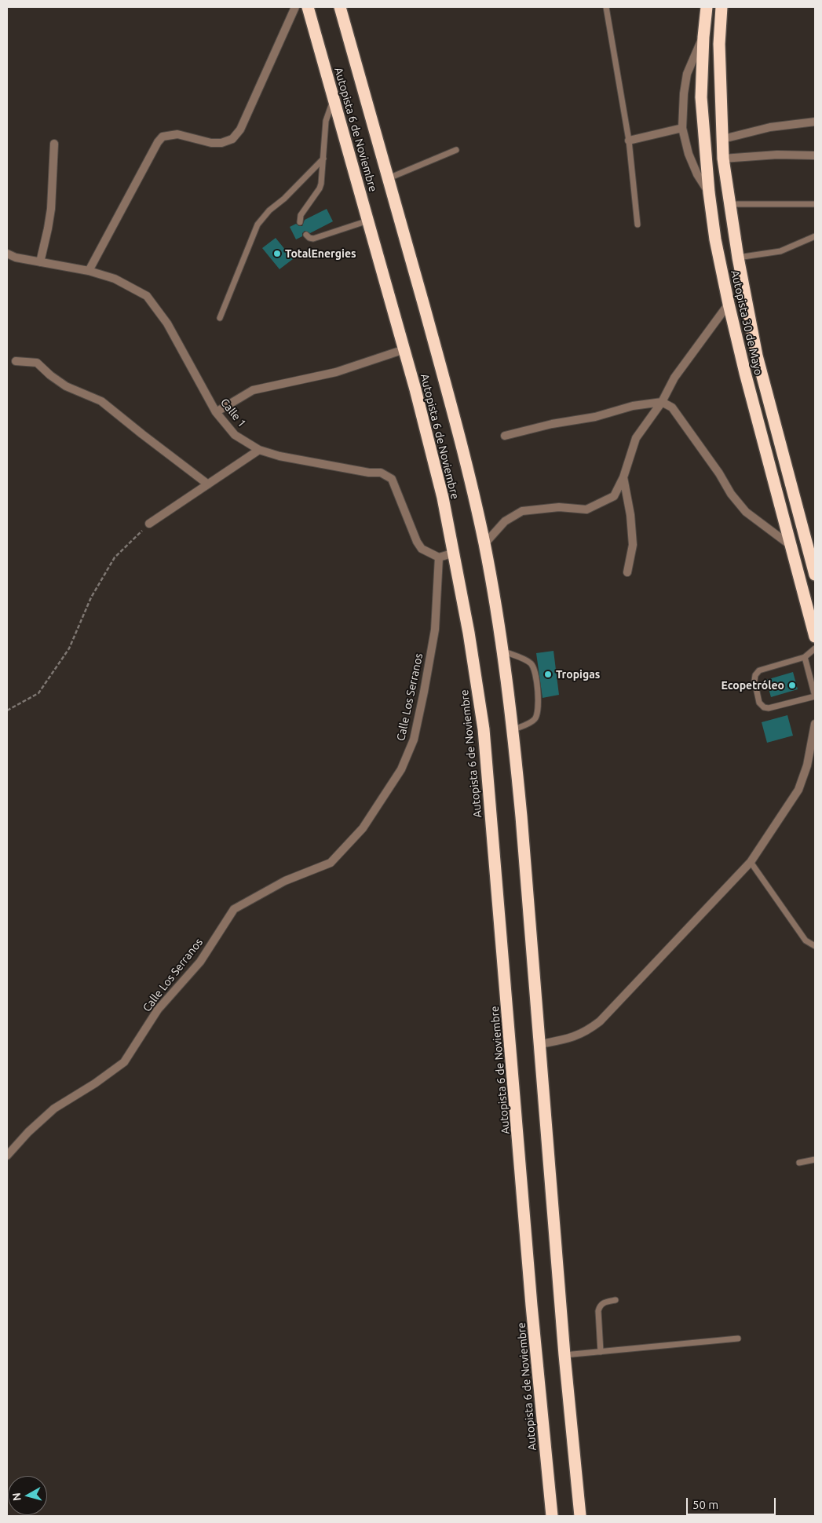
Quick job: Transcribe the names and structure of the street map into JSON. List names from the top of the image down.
{
  "streets": {
    "highway": ["Autopista 6 de Noviembre", "Autopista 30 de Mayo"],
    "street": ["Calle 1", "Calle Los Serranos"]
  },
  "crossings": [
    ["Calle 1", "Calle Los Serranos"]
  ],
  "places": ["TotalEnergies", "Tropigas", "Ecopetróleo"],
  "scale_bar": "50 m",
  "north": "left"
}
